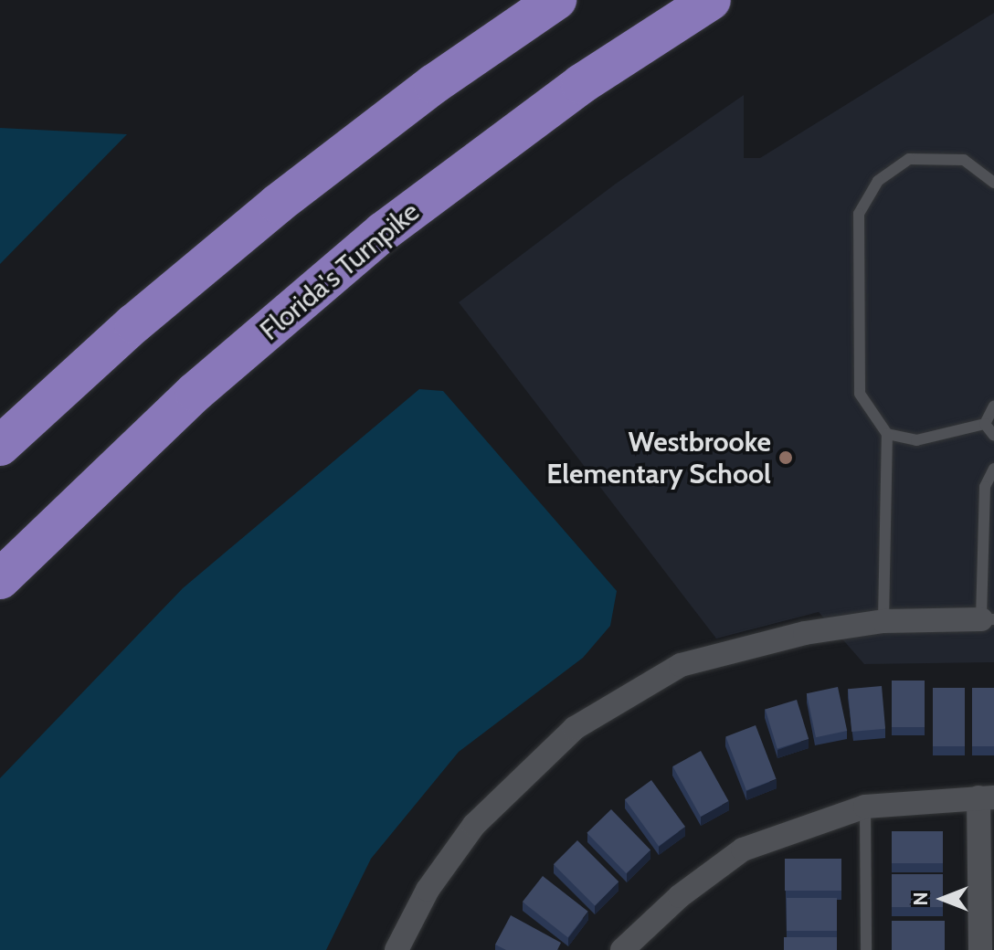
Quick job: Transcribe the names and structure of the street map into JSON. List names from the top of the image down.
{
  "streets": {
    "highway": ["Florida's Turnpike"]
  },
  "places": ["Westbrooke Elementary School"],
  "north": "left"
}
